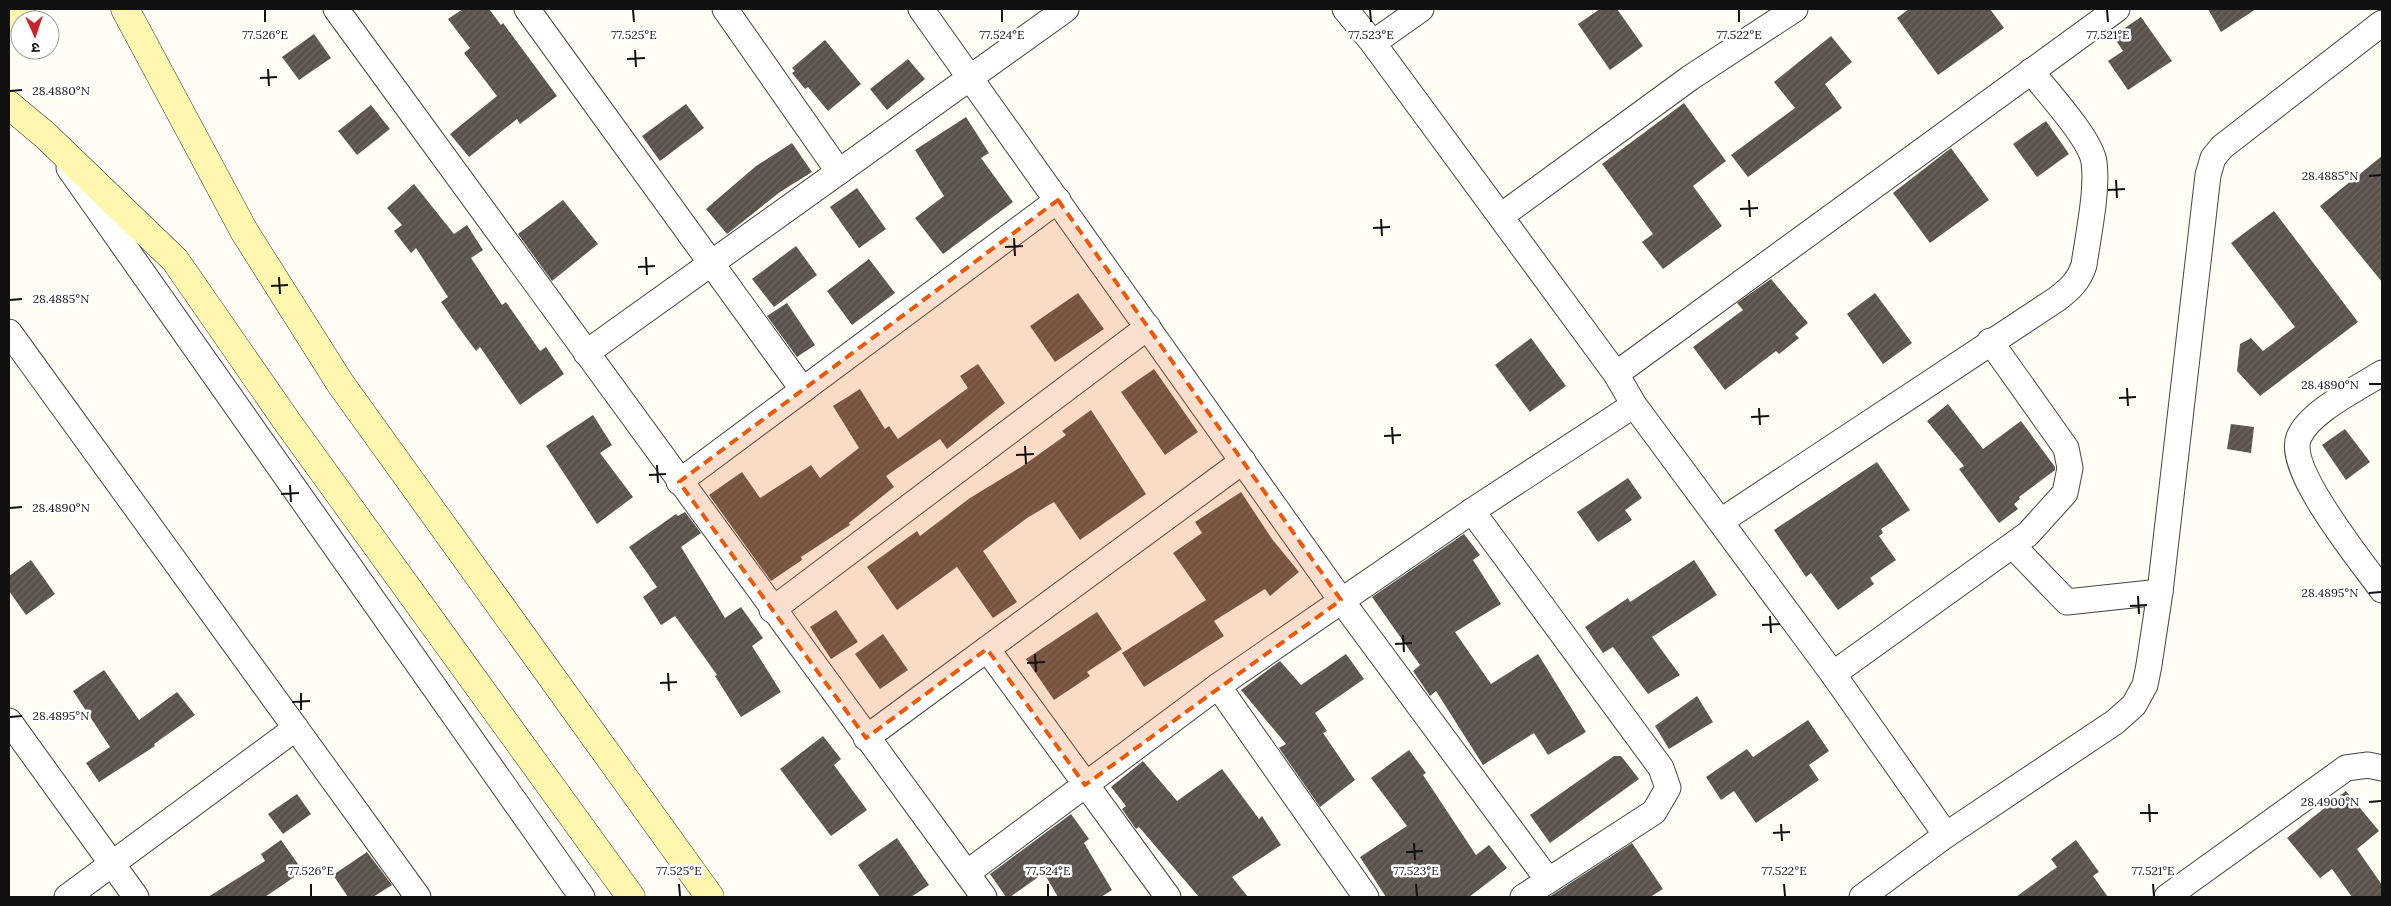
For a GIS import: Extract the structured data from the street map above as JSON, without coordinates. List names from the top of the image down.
{
  "north": "bottom",
  "coordinates": [
    "77.526°E",
    "77.525°E",
    "77.524°E",
    "77.523°E",
    "77.522°E",
    "77.521°E",
    "28.4880°N",
    "28.4885°N",
    "28.4890°N",
    "28.4895°N",
    "28.4900°N"
  ]
}
